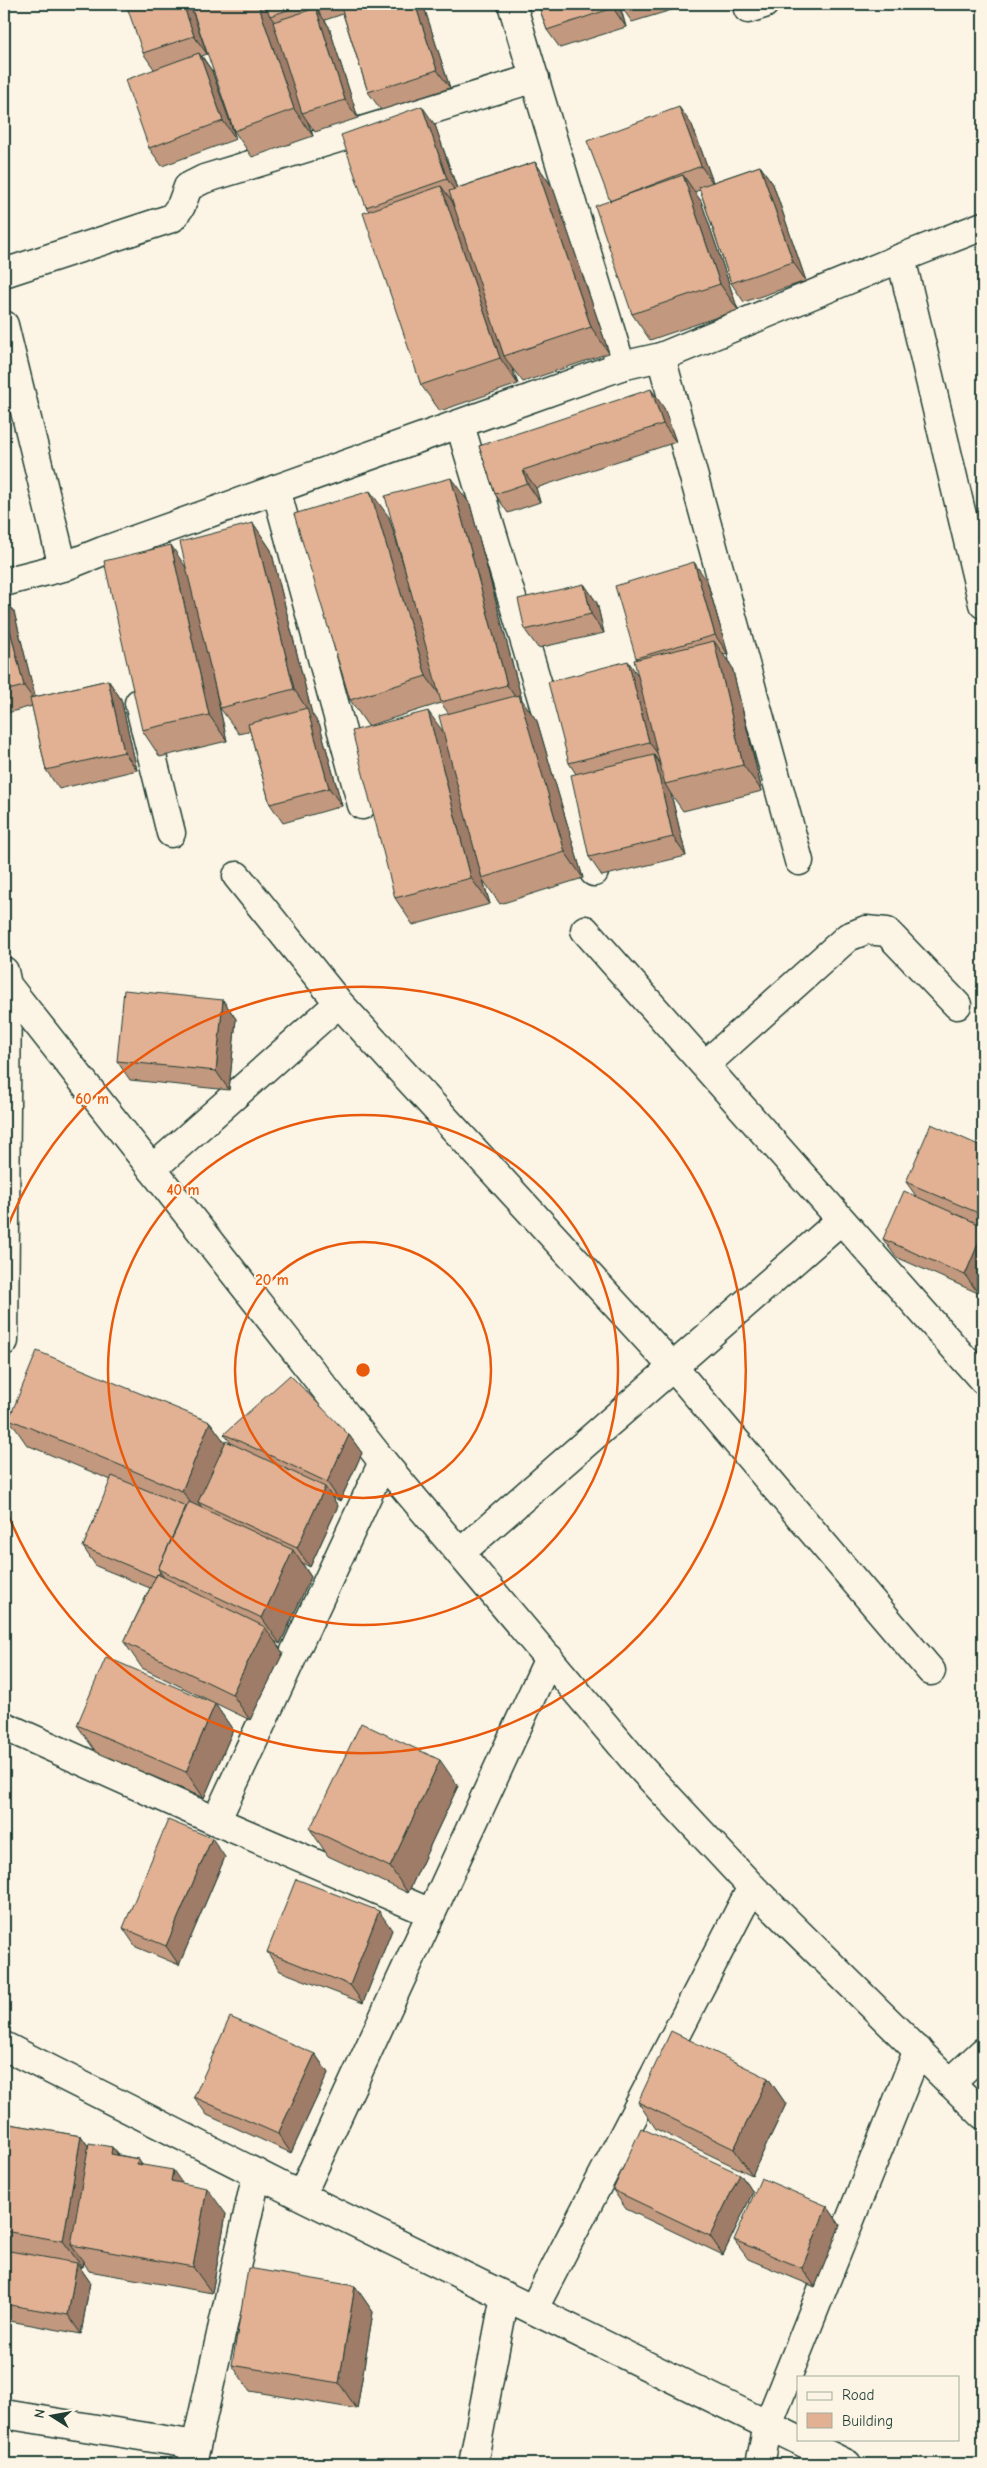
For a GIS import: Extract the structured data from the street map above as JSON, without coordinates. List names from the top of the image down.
{
  "legend": ["Road", "Building"],
  "north": "left",
  "rings": ["60 m", "40 m", "20 m"]
}
